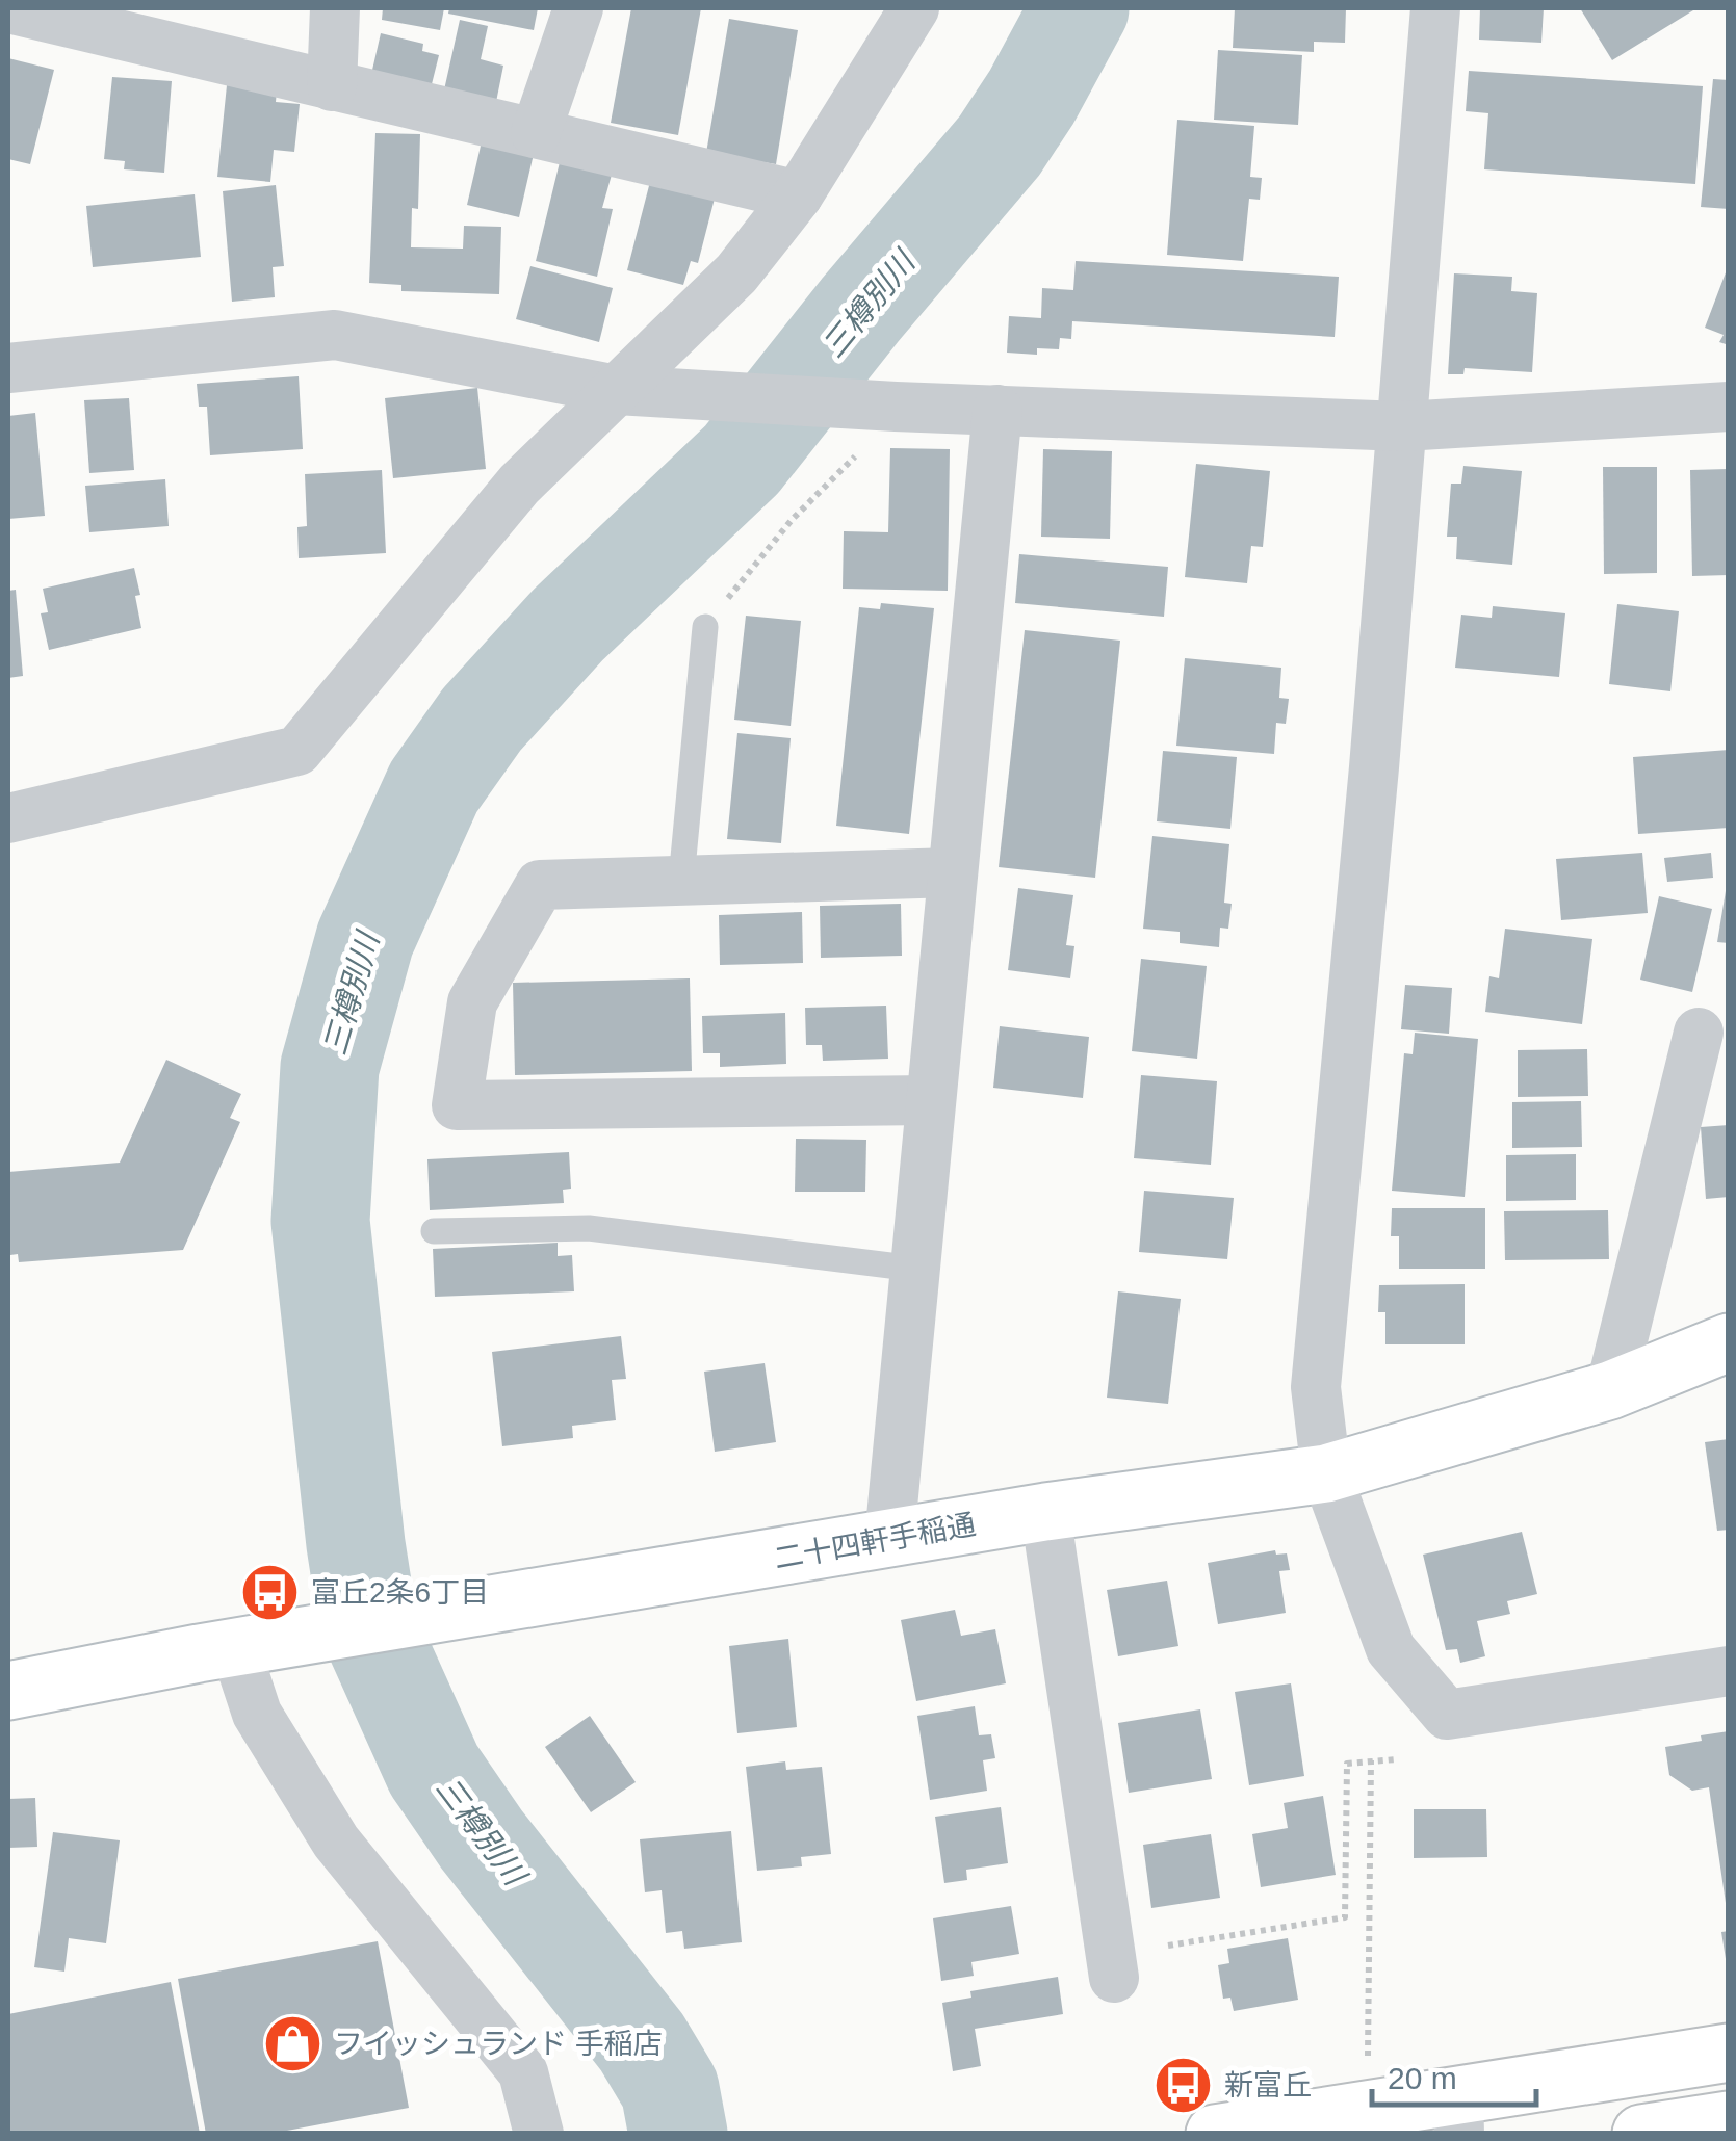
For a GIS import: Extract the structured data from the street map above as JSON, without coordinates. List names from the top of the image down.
{
  "streets": {
    "main road": ["二十四軒手稲通"]
  },
  "water": ["三樽別川"],
  "places": {
    "bus stop": ["富丘2条6丁目", "新富丘"],
    "shop": ["フイッシュランド 手稲店"]
  },
  "scale_bar": "20 m"
}
